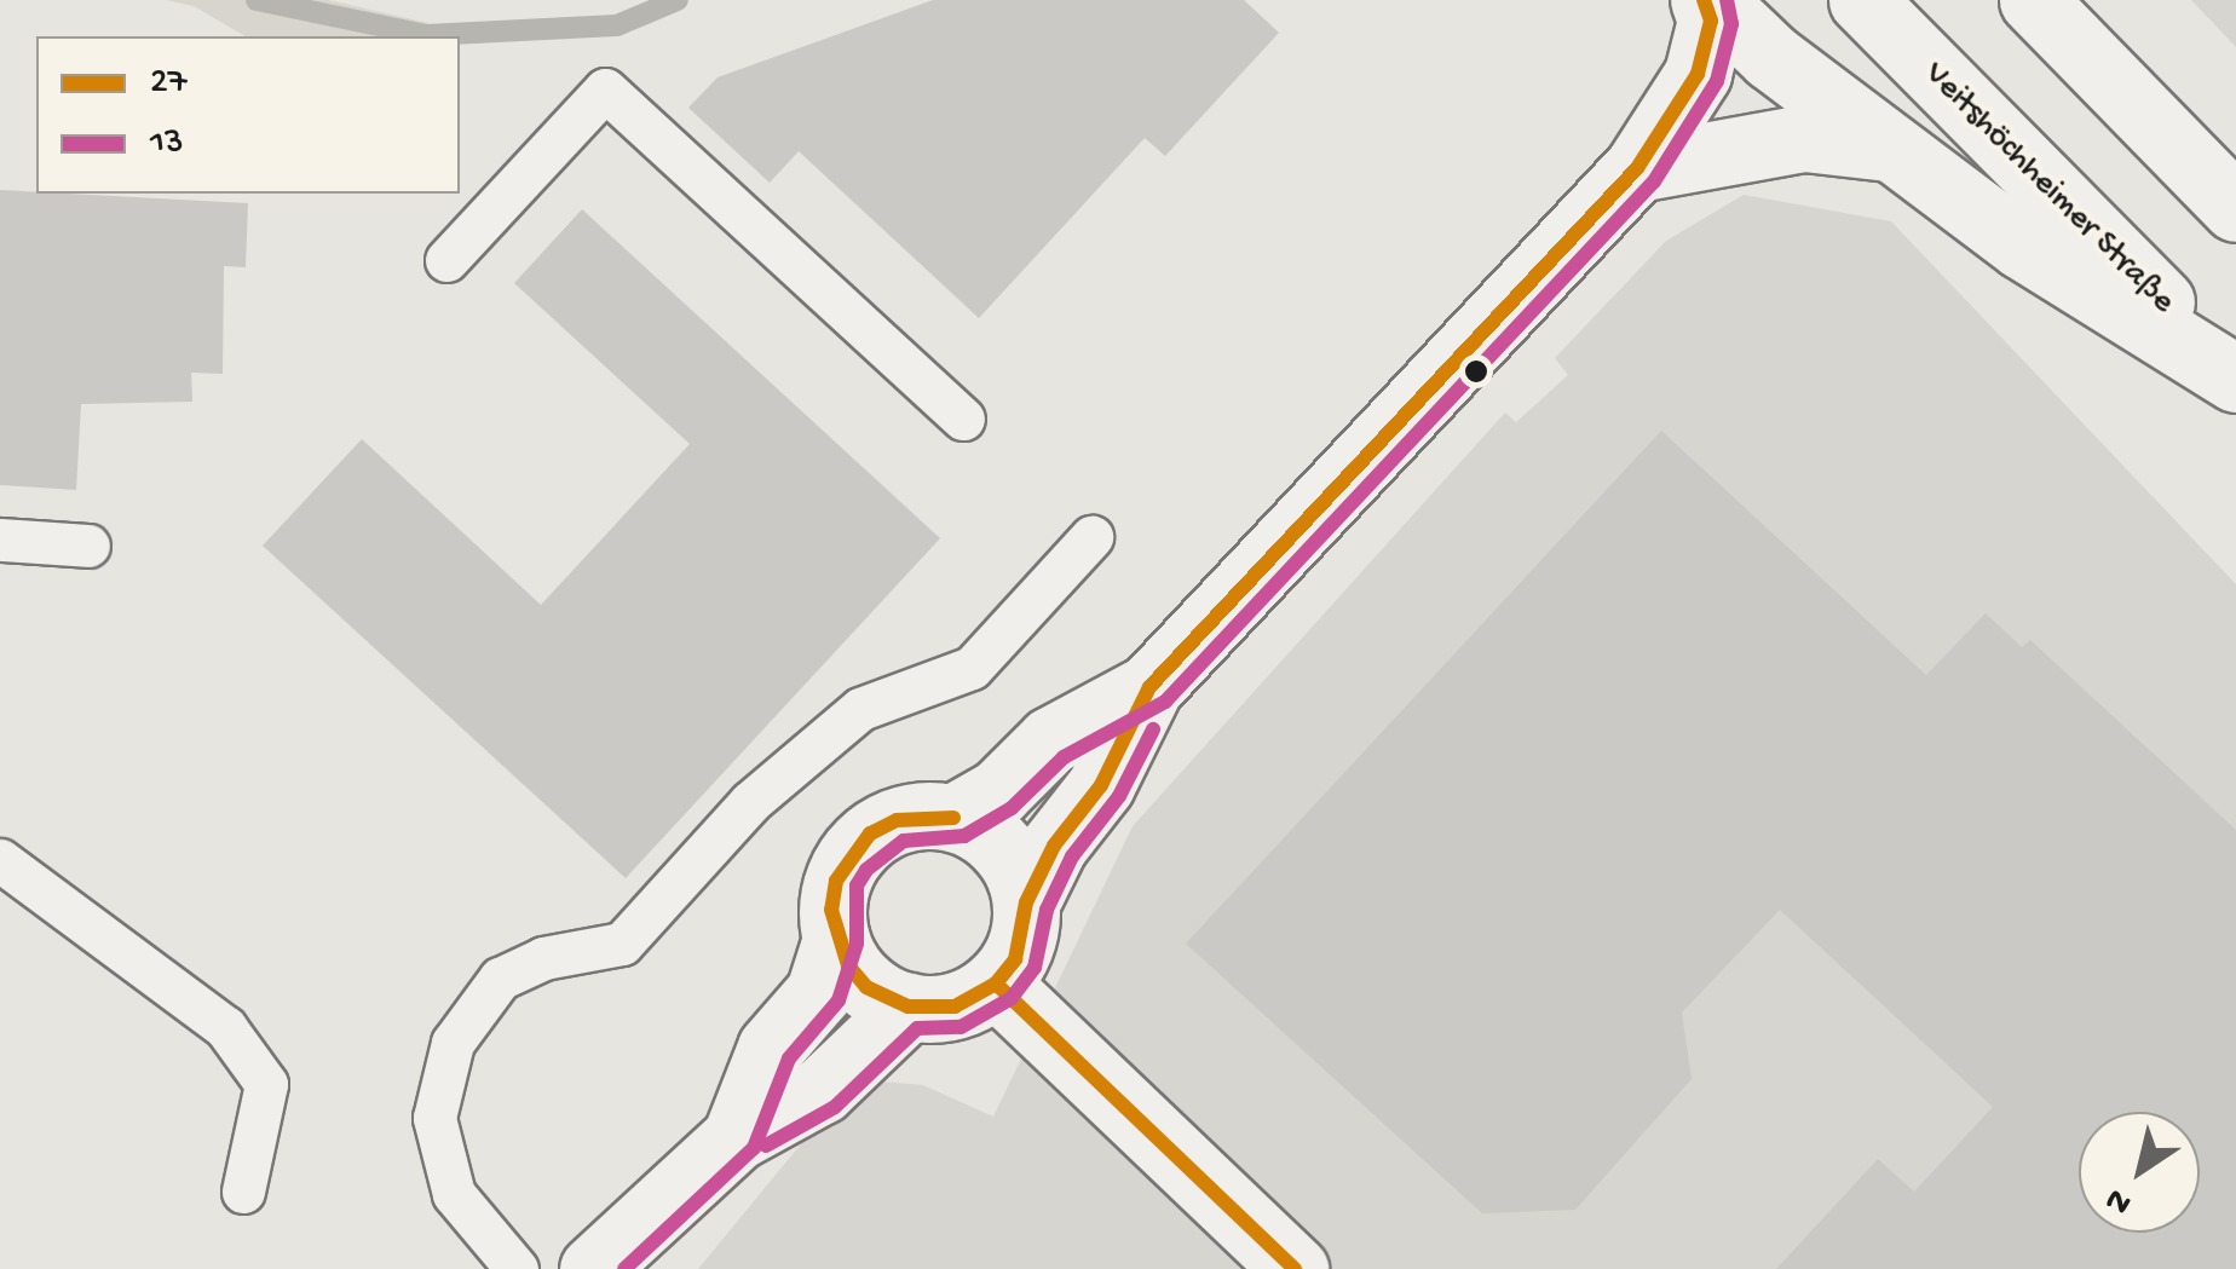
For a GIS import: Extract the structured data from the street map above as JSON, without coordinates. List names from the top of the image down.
{
  "streets": {
    "main road": ["Veitshöchheimer Straße"]
  },
  "lines": ["transit line 27", "transit line 13"],
  "legend": ["27", "13"],
  "north": "bottom left"
}
